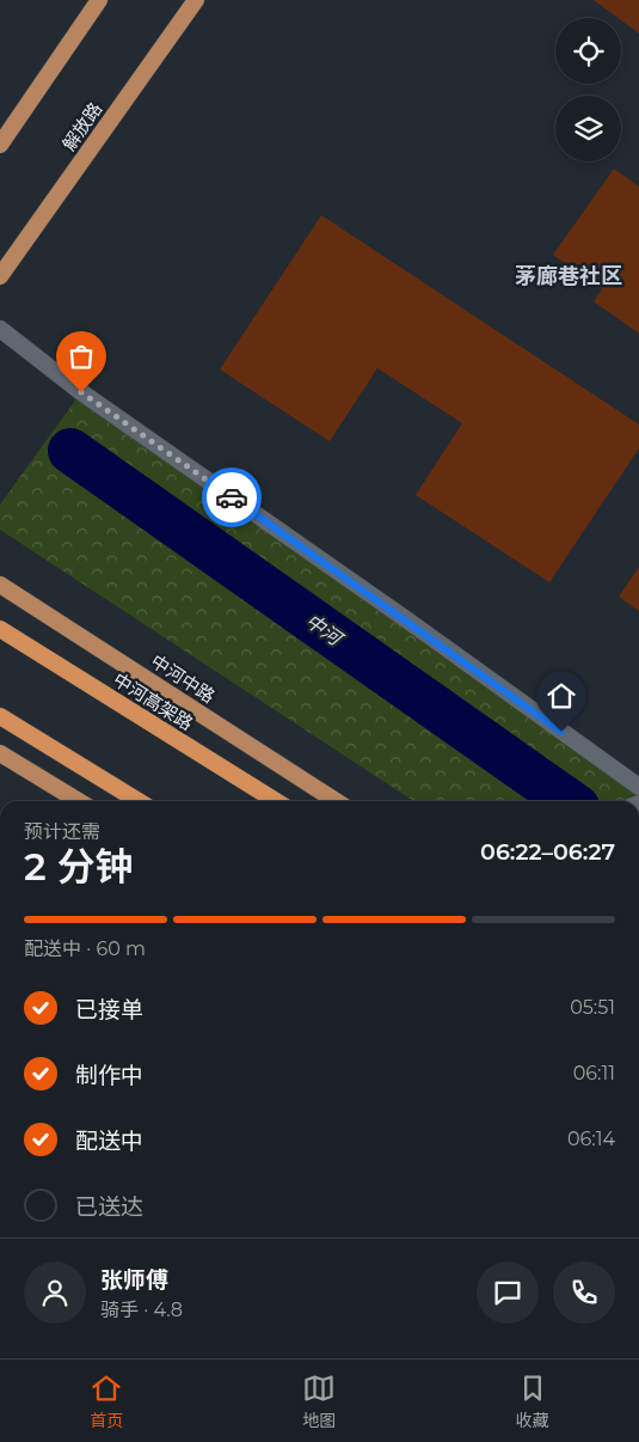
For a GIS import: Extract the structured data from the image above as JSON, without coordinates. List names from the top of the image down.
{
  "streets": {
    "highway": ["中河高架路"],
    "main road": ["解放路", "中河中路"]
  },
  "districts": ["茅廊巷社区"],
  "water": ["中河"],
  "page": {
    "heading": ["2 分钟", "预计还需", "06:22–06:27"],
    "panel": ["张师傅", "骑手 · 4.8"],
    "bar": "配送中 · 60 m",
    "list": [
      ["已接单", "05:51"],
      ["制作中", "06:11"],
      ["配送中", "06:14"],
      "已送达"
    ],
    "tabs": ["首页", "地图", "收藏"]
  }
}
